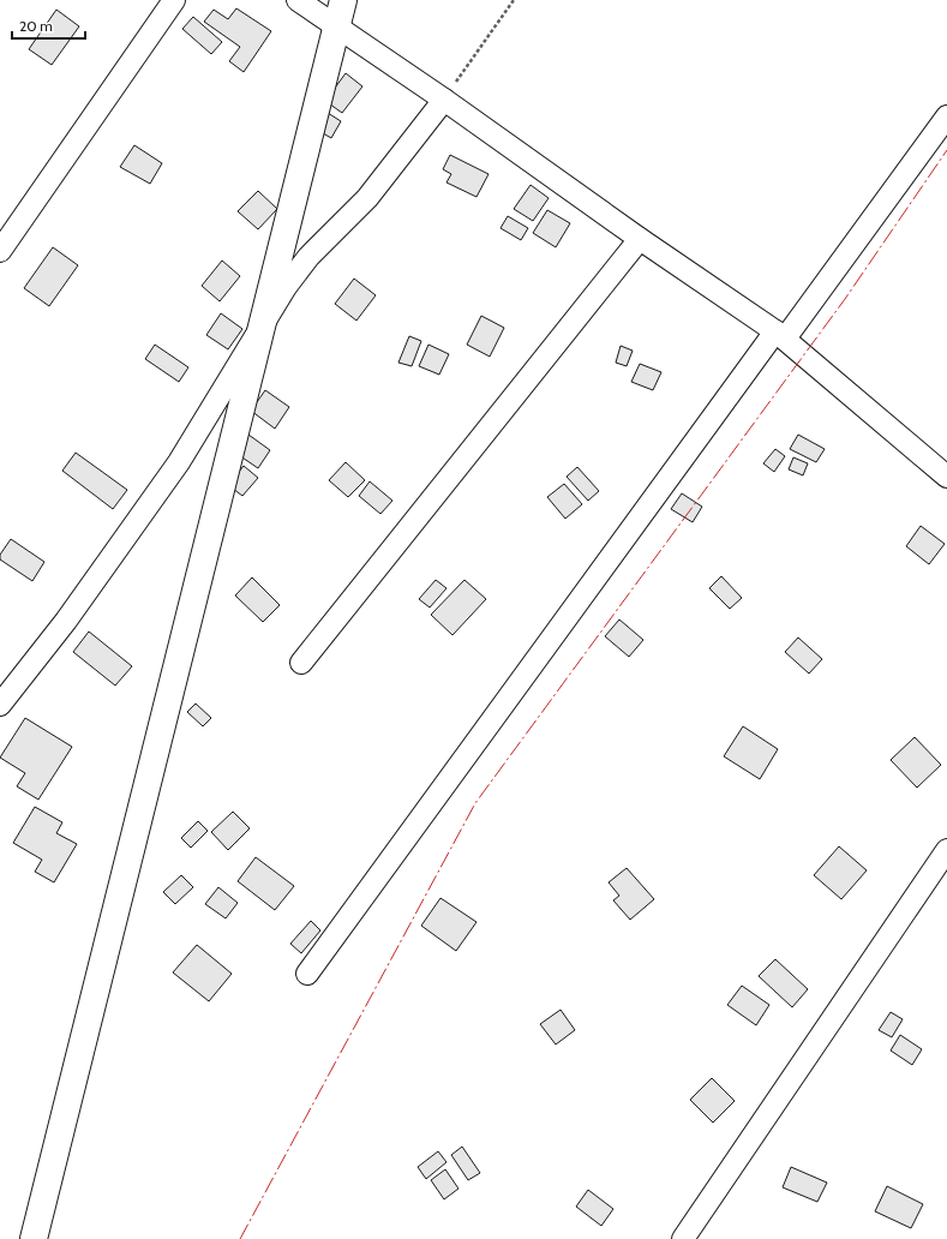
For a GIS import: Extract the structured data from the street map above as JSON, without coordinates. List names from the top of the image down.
{
  "scale_bar": "20 m"
}
